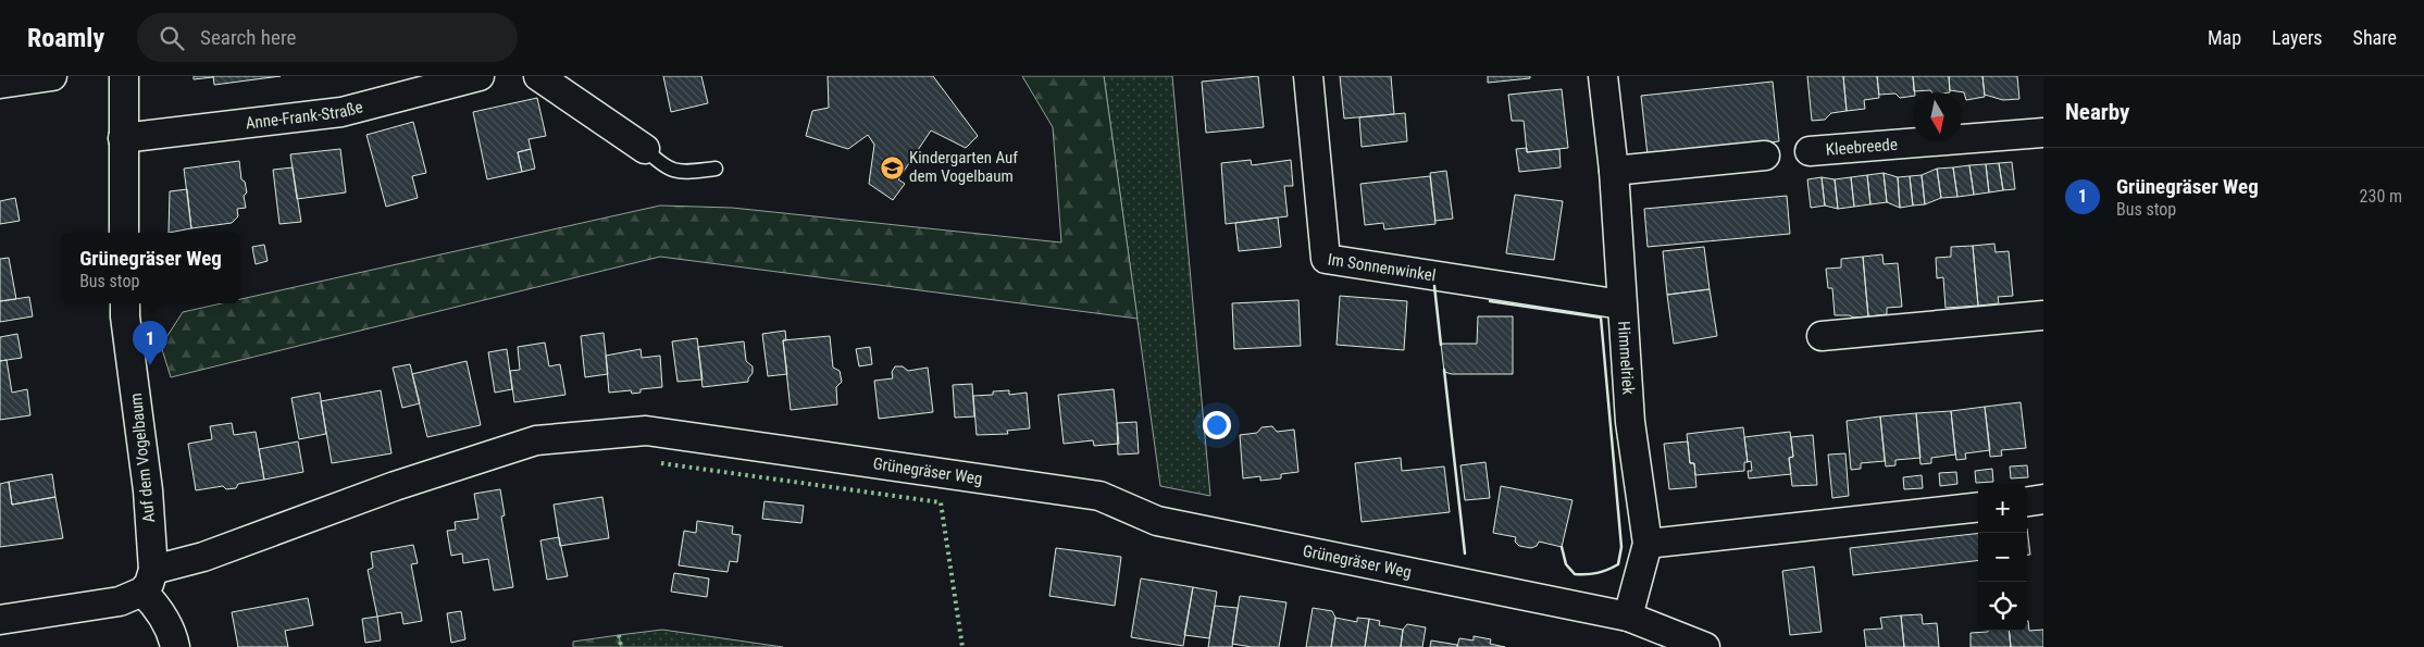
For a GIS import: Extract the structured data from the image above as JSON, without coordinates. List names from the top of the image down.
{
  "streets": {
    "street": [
      "Anne-Frank-Straße",
      "Kleebreede",
      "Im Sonnenwinkel",
      "Himmelriek",
      "Auf dem Vogelbaum",
      "Grünegräser Weg"
    ]
  },
  "crossings": [
    ["Im Sonnenwinkel", "Himmelriek"],
    ["Himmelriek", "Grünegräser Weg"],
    ["Auf dem Vogelbaum", "Grünegräser Weg"]
  ],
  "places": {
    "school or university": ["Kindergarten Auf dem Vogelbaum"]
  },
  "north": "bottom",
  "page": {
    "header": "Roamly",
    "search": "Search here",
    "nav": ["Map", "Layers", "Share"],
    "heading": "Nearby",
    "list": [
      {
        "mark": "1",
        "name": "Grünegräser Weg",
        "note": "Bus stop",
        "value": "230 m"
      }
    ],
    "popup": ["Grünegräser Weg", "Bus stop"],
    "pins": "1",
    "map_buttons": ["+", "−"]
  }
}
